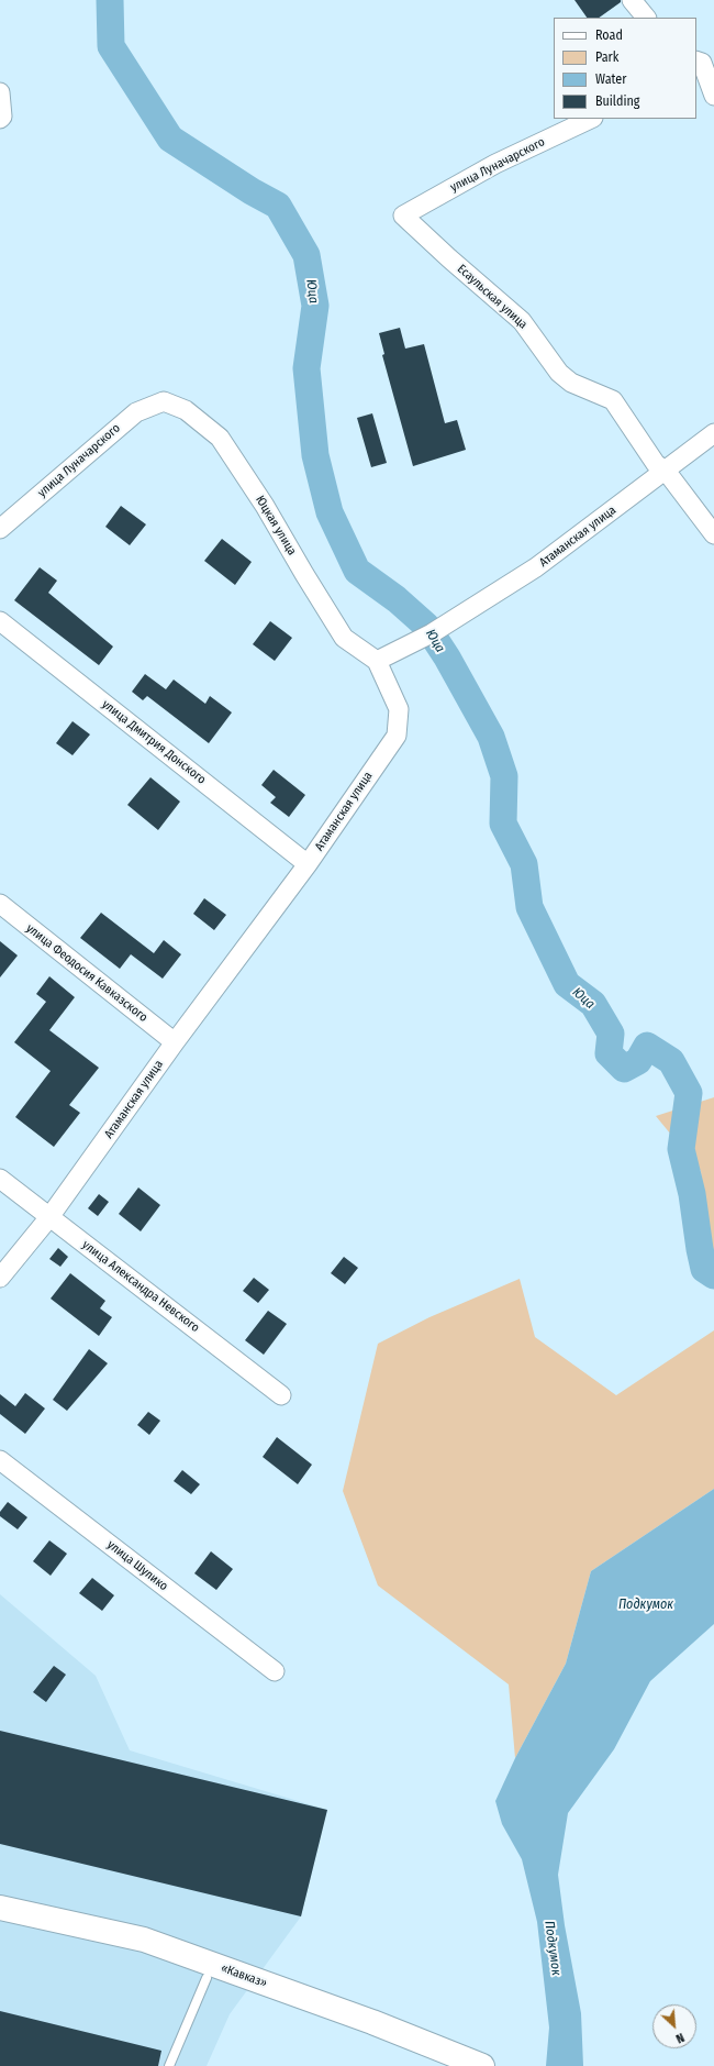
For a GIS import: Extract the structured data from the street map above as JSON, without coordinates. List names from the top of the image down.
{
  "streets": {
    "main road": ["«Кавказ»"],
    "street": [
      "улица Луначарского",
      "Есаульская улица",
      "Юцкая улица",
      "Атаманская улица",
      "улица Дмитрия Донского",
      "улица Феодосия Кавказского",
      "улица Александра Невского",
      "улица Шулико"
    ]
  },
  "crossings": [
    ["улица Луначарского", "Есаульская улица"],
    ["улица Луначарского", "Юцкая улица"],
    ["Есаульская улица", "Атаманская улица"],
    ["Юцкая улица", "Атаманская улица"],
    ["Атаманская улица", "улица Дмитрия Донского"],
    ["Атаманская улица", "улица Феодосия Кавказского"],
    ["Атаманская улица", "улица Александра Невского"]
  ],
  "water": ["Юца", "Подкумок"],
  "legend": [
    "Road",
    "Park",
    "Water",
    "Building"
  ],
  "north": "bottom right"
}
